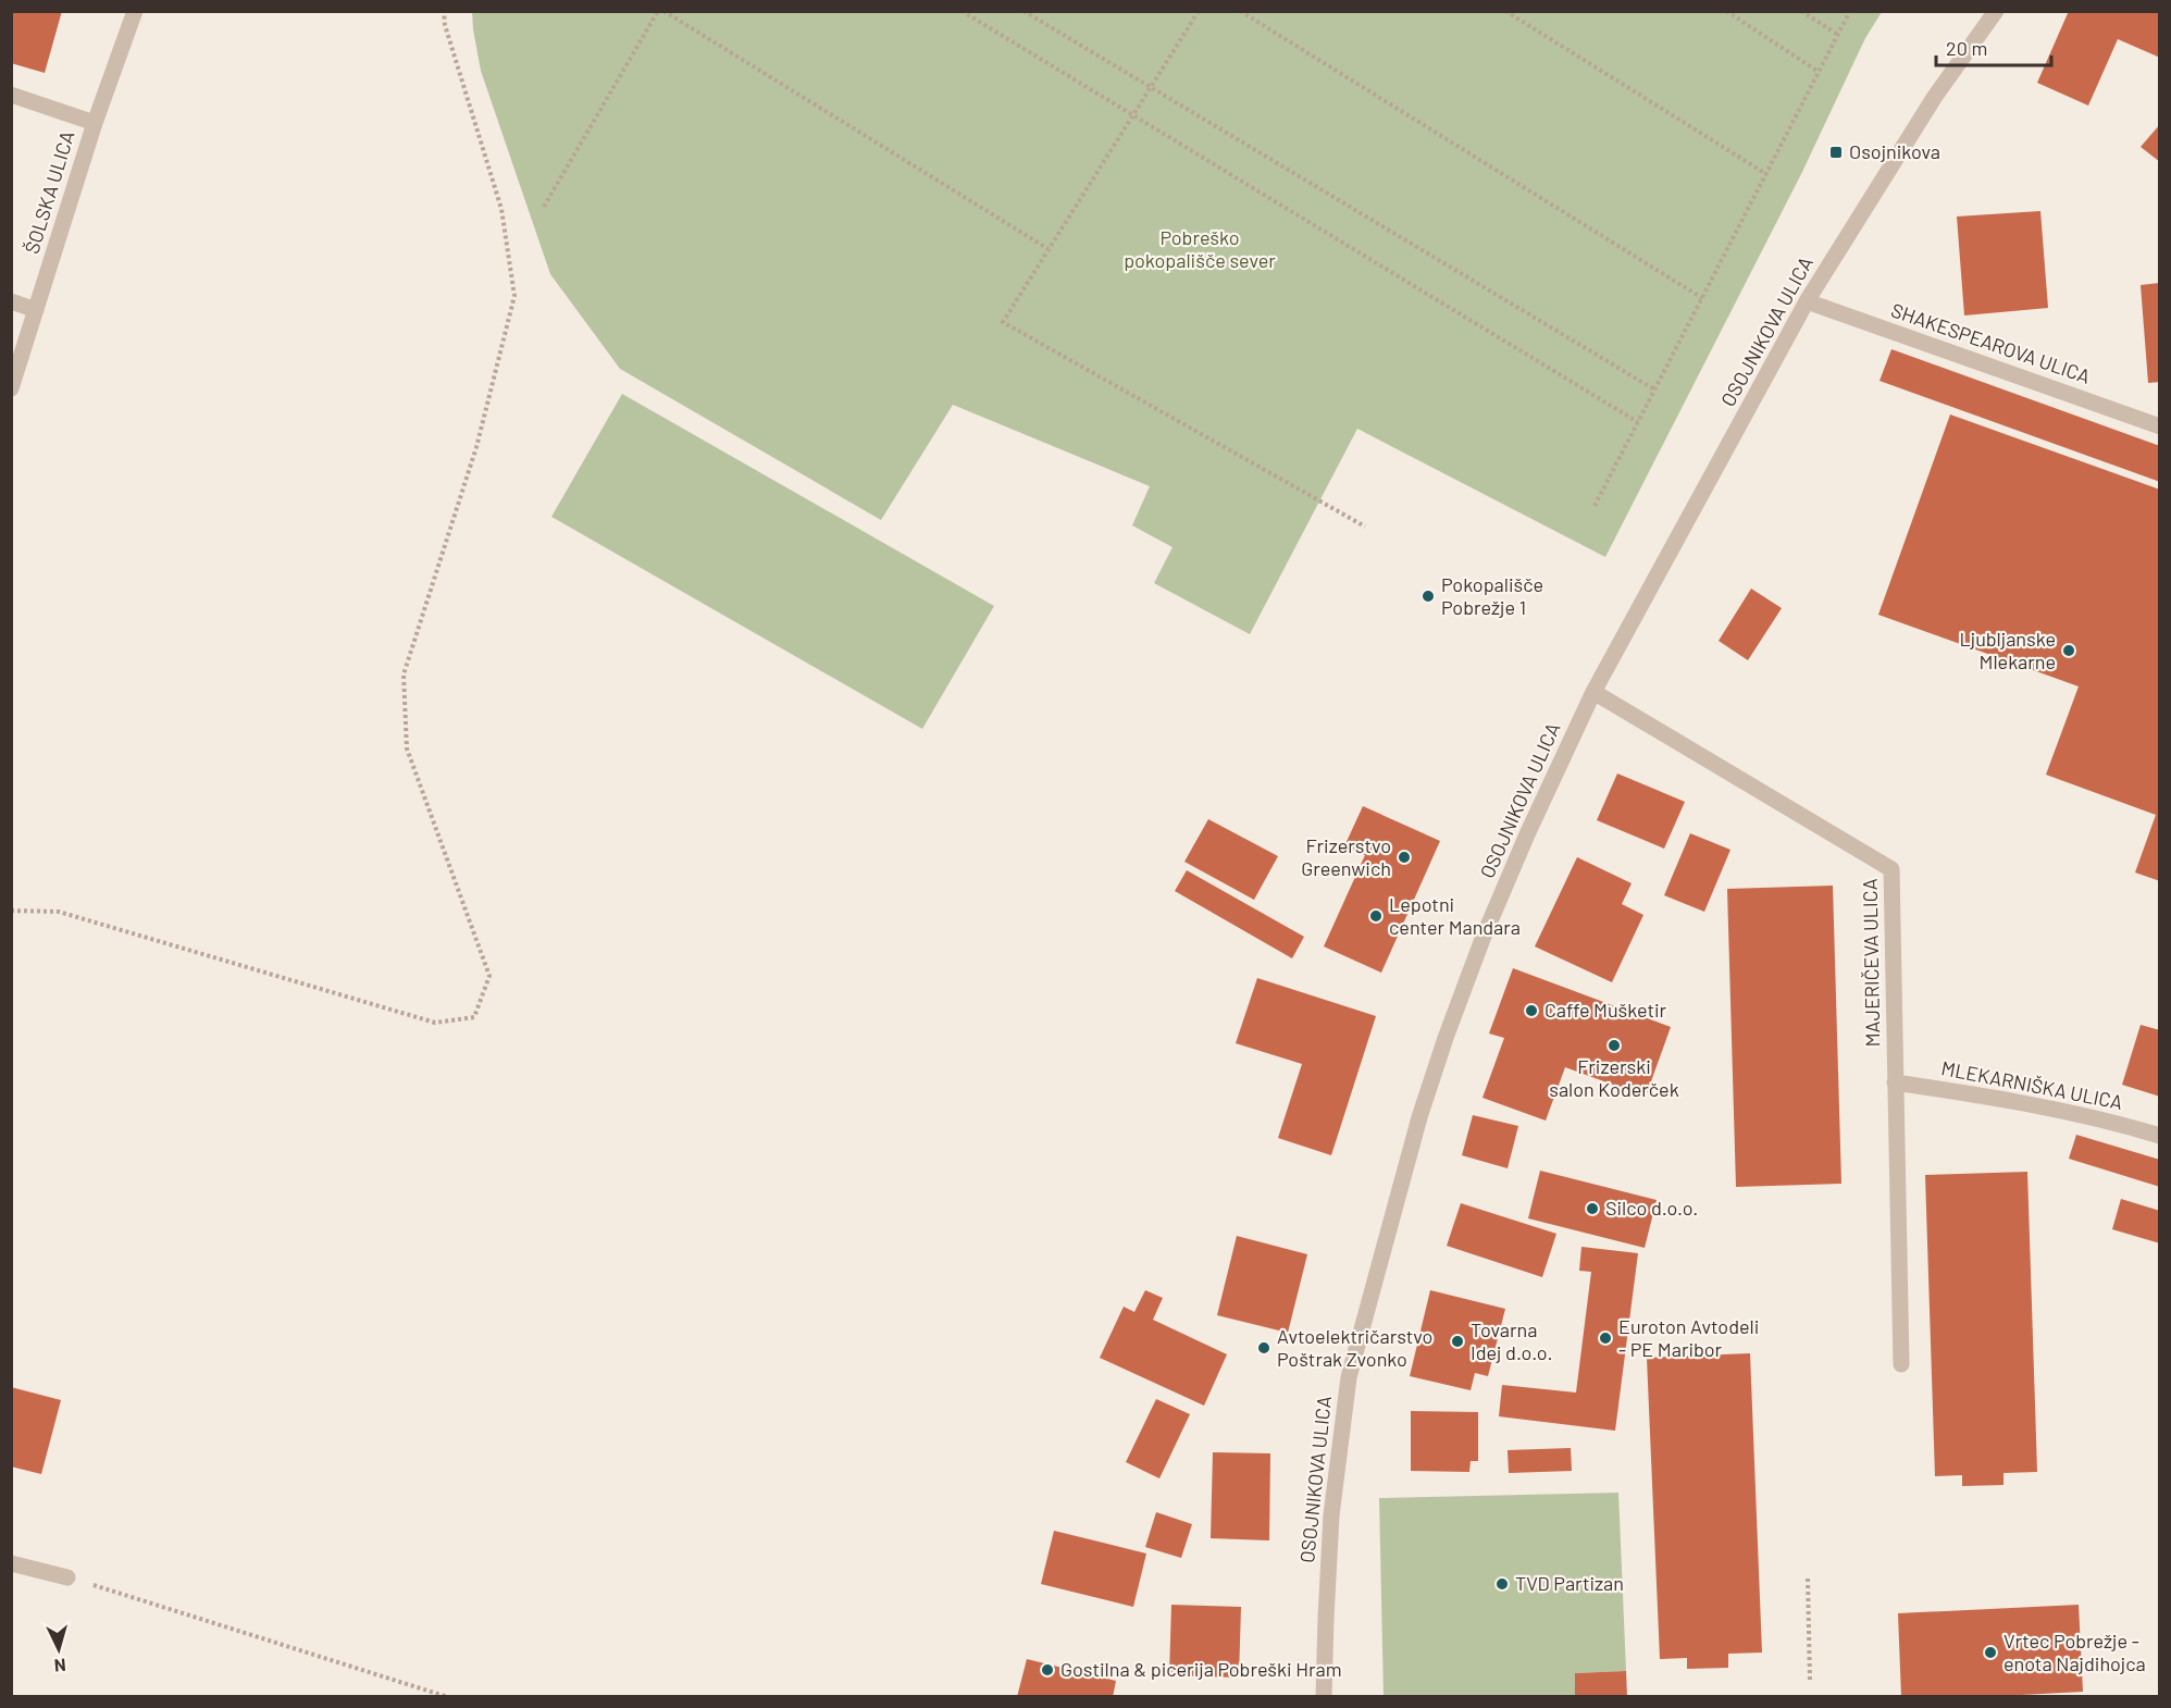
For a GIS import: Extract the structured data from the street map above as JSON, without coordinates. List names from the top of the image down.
{
  "streets": {
    "street": [
      "ŠOLSKA ULICA",
      "OSOJNIKOVA ULICA",
      "SHAKESPEAROVA ULICA",
      "MAJERIČEVA ULICA",
      "MLEKARNIŠKA ULICA"
    ]
  },
  "crossings": [
    ["OSOJNIKOVA ULICA", "SHAKESPEAROVA ULICA"],
    ["OSOJNIKOVA ULICA", "MAJERIČEVA ULICA"],
    ["MAJERIČEVA ULICA", "MLEKARNIŠKA ULICA"]
  ],
  "parks": ["Pobreško pokopališče sever"],
  "places": {
    "transit": ["Osojnikova"],
    "other": [
      "Pokopališče Pobrežje 1",
      "Ljubljanske Mlekarne",
      "Frizerstvo Greenwich",
      "Lepotni center Mandara",
      "Caffe Mušketir",
      "Frizerski salon Koderček",
      "Silco d.o.o.",
      "Euroton Avtodeli - PE Maribor",
      "Tovarna Idej d.o.o.",
      "Avtoelektričarstvo Poštrak Zvonko",
      "TVD Partizan",
      "Vrtec Pobrežje - enota Najdihojca",
      "Gostilna & picerija Pobreški Hram"
    ]
  },
  "scale_bar": "20 m",
  "north": "bottom"
}
